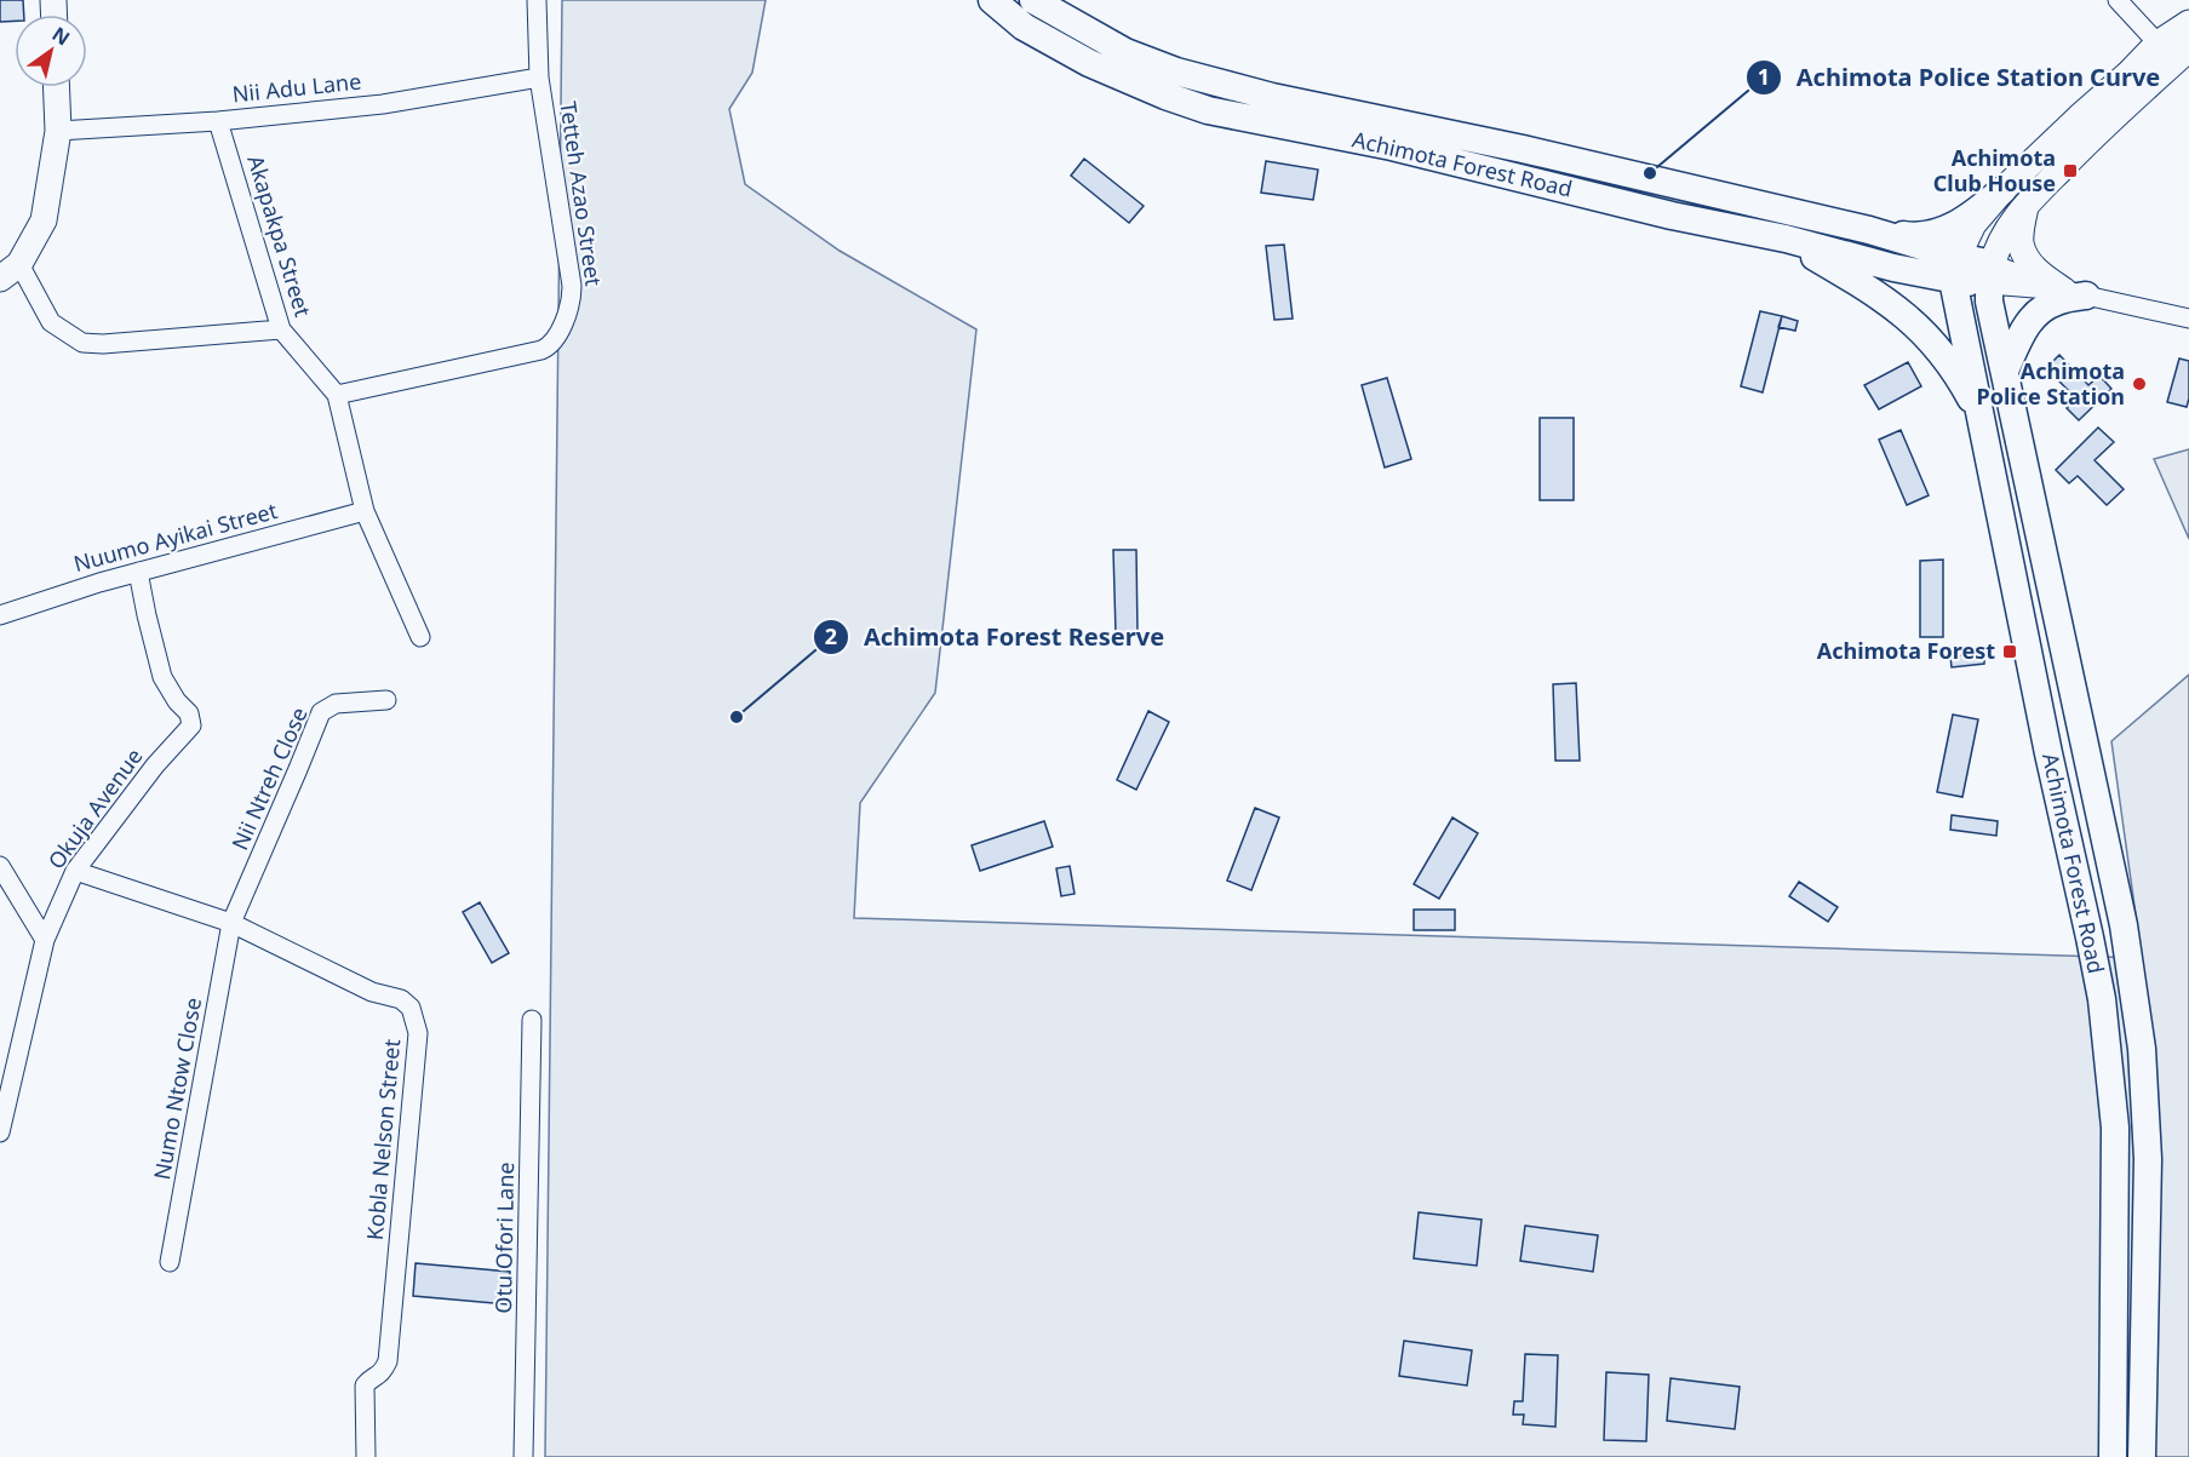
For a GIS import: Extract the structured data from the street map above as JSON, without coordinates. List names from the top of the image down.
{
  "streets": {
    "main road": ["Achimota Forest Road"],
    "street": [
      "Nii Adu Lane",
      "Tetteh Azao Street",
      "Akapakpa Street",
      "Nuumo Ayikai Street",
      "Nii Ntreh Close",
      "Okuja Avenue",
      "Numo Ntow Close",
      "Kobla Nelson Street",
      "Otu Ofori Lane"
    ]
  },
  "crossings": [
    ["Nii Adu Lane", "Tetteh Azao Street"],
    ["Nii Adu Lane", "Akapakpa Street"],
    ["Tetteh Azao Street", "Akapakpa Street"],
    ["Akapakpa Street", "Nuumo Ayikai Street"],
    ["Nuumo Ayikai Street", "Okuja Avenue"],
    ["Nii Ntreh Close", "Numo Ntow Close"],
    ["Nii Ntreh Close", "Kobla Nelson Street"],
    ["Okuja Avenue", "Kobla Nelson Street"],
    ["Numo Ntow Close", "Kobla Nelson Street"]
  ],
  "places": {
    "transit": ["Achimota Club House", "Achimota Forest"],
    "other": ["Achimota Police Station Curve", "Achimota Police Station", "Achimota Forest Reserve"]
  },
  "north": "top right"
}
